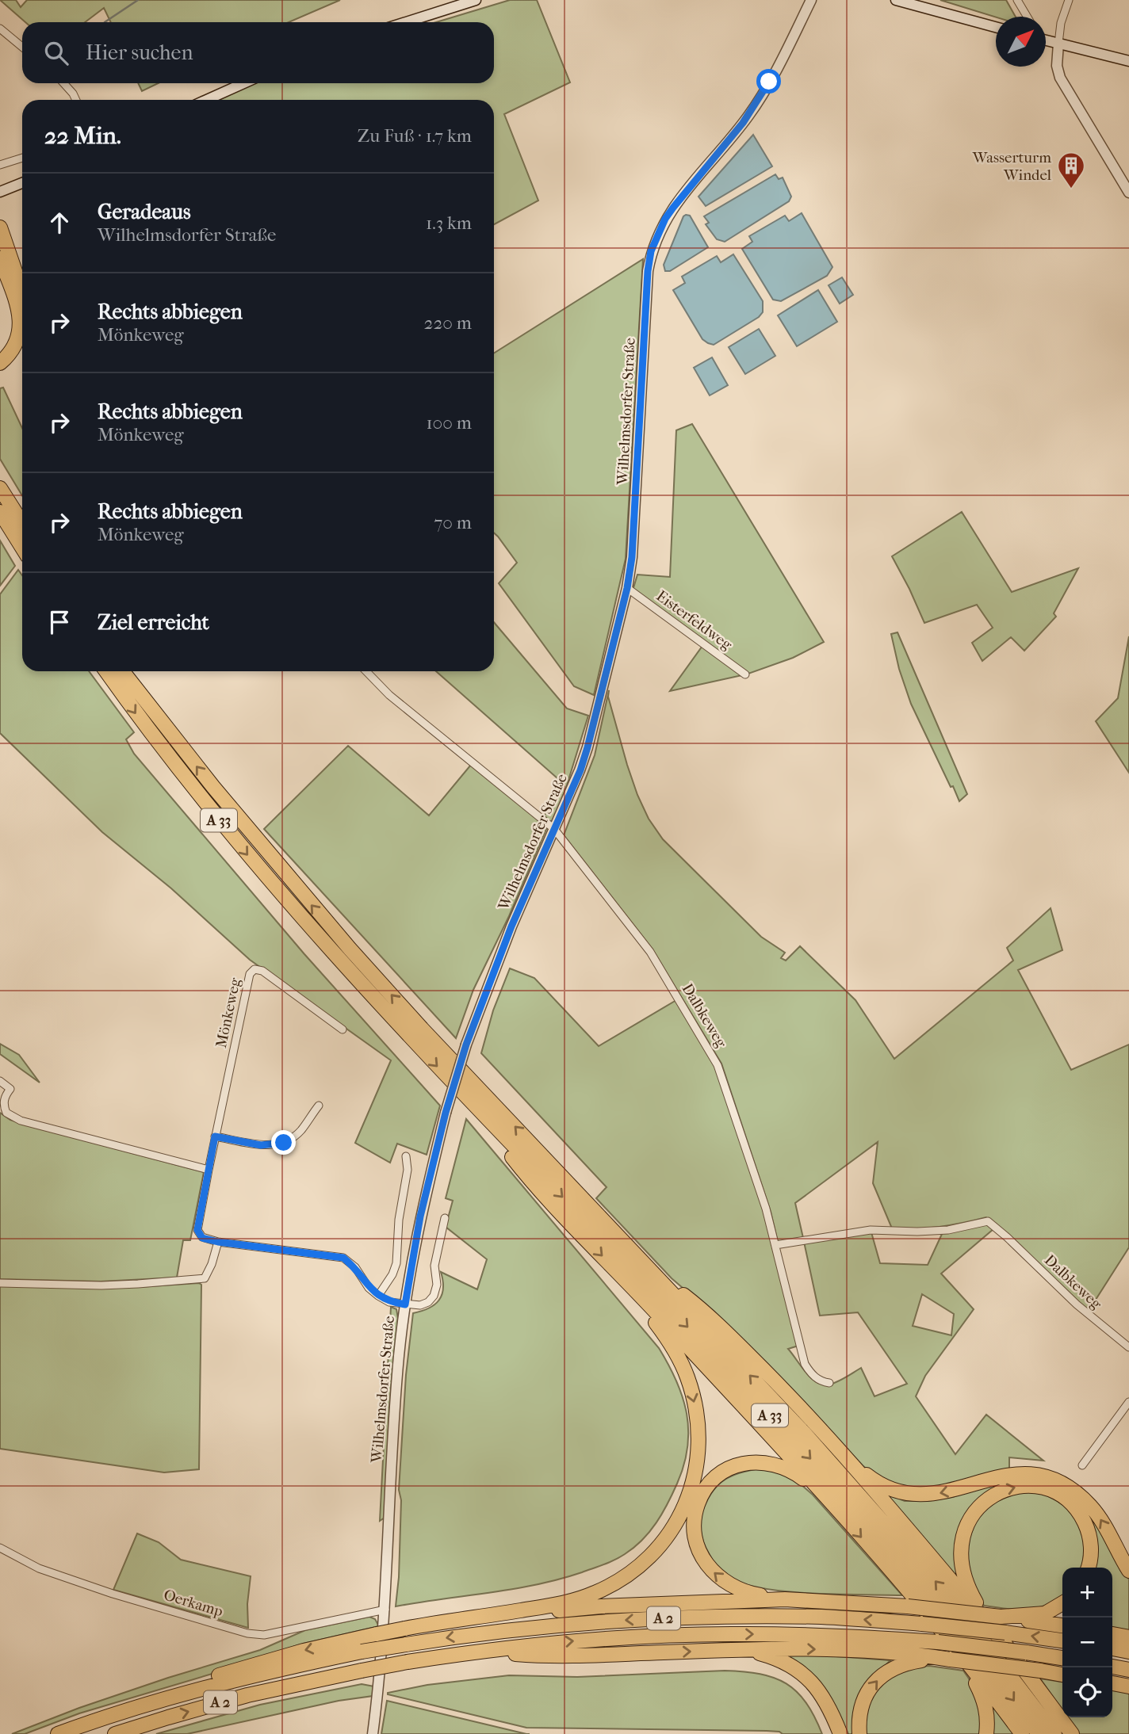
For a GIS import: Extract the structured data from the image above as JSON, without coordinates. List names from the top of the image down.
{
  "streets": {
    "highway": ["A 33", "A 2"],
    "street": [
      "Wilhelmsdorfer Straße",
      "Eisterfeldweg",
      "Mönkeweg",
      "Dalbkeweg",
      "Oerkamp"
    ]
  },
  "crossings": [
    ["Wilhelmsdorfer Straße", "Eisterfeldweg"],
    ["Wilhelmsdorfer Straße", "Dalbkeweg"],
    ["Wilhelmsdorfer Straße", "Oerkamp"]
  ],
  "places": {
    "building": ["Wasserturm Windel"]
  },
  "north": "top right",
  "page": {
    "search": "Hier suchen",
    "heading": ["22 Min.", "Zu Fuß · 1.7 km"],
    "list": [
      ["Geradeaus", "Wilhelmsdorfer Straße", "1.3 km"],
      ["Rechts abbiegen", "Mönkeweg", "220 m"],
      ["Rechts abbiegen", "Mönkeweg", "100 m"],
      ["Rechts abbiegen", "Mönkeweg", "70 m"],
      "Ziel erreicht"
    ],
    "map_buttons": ["+", "−"]
  }
}
